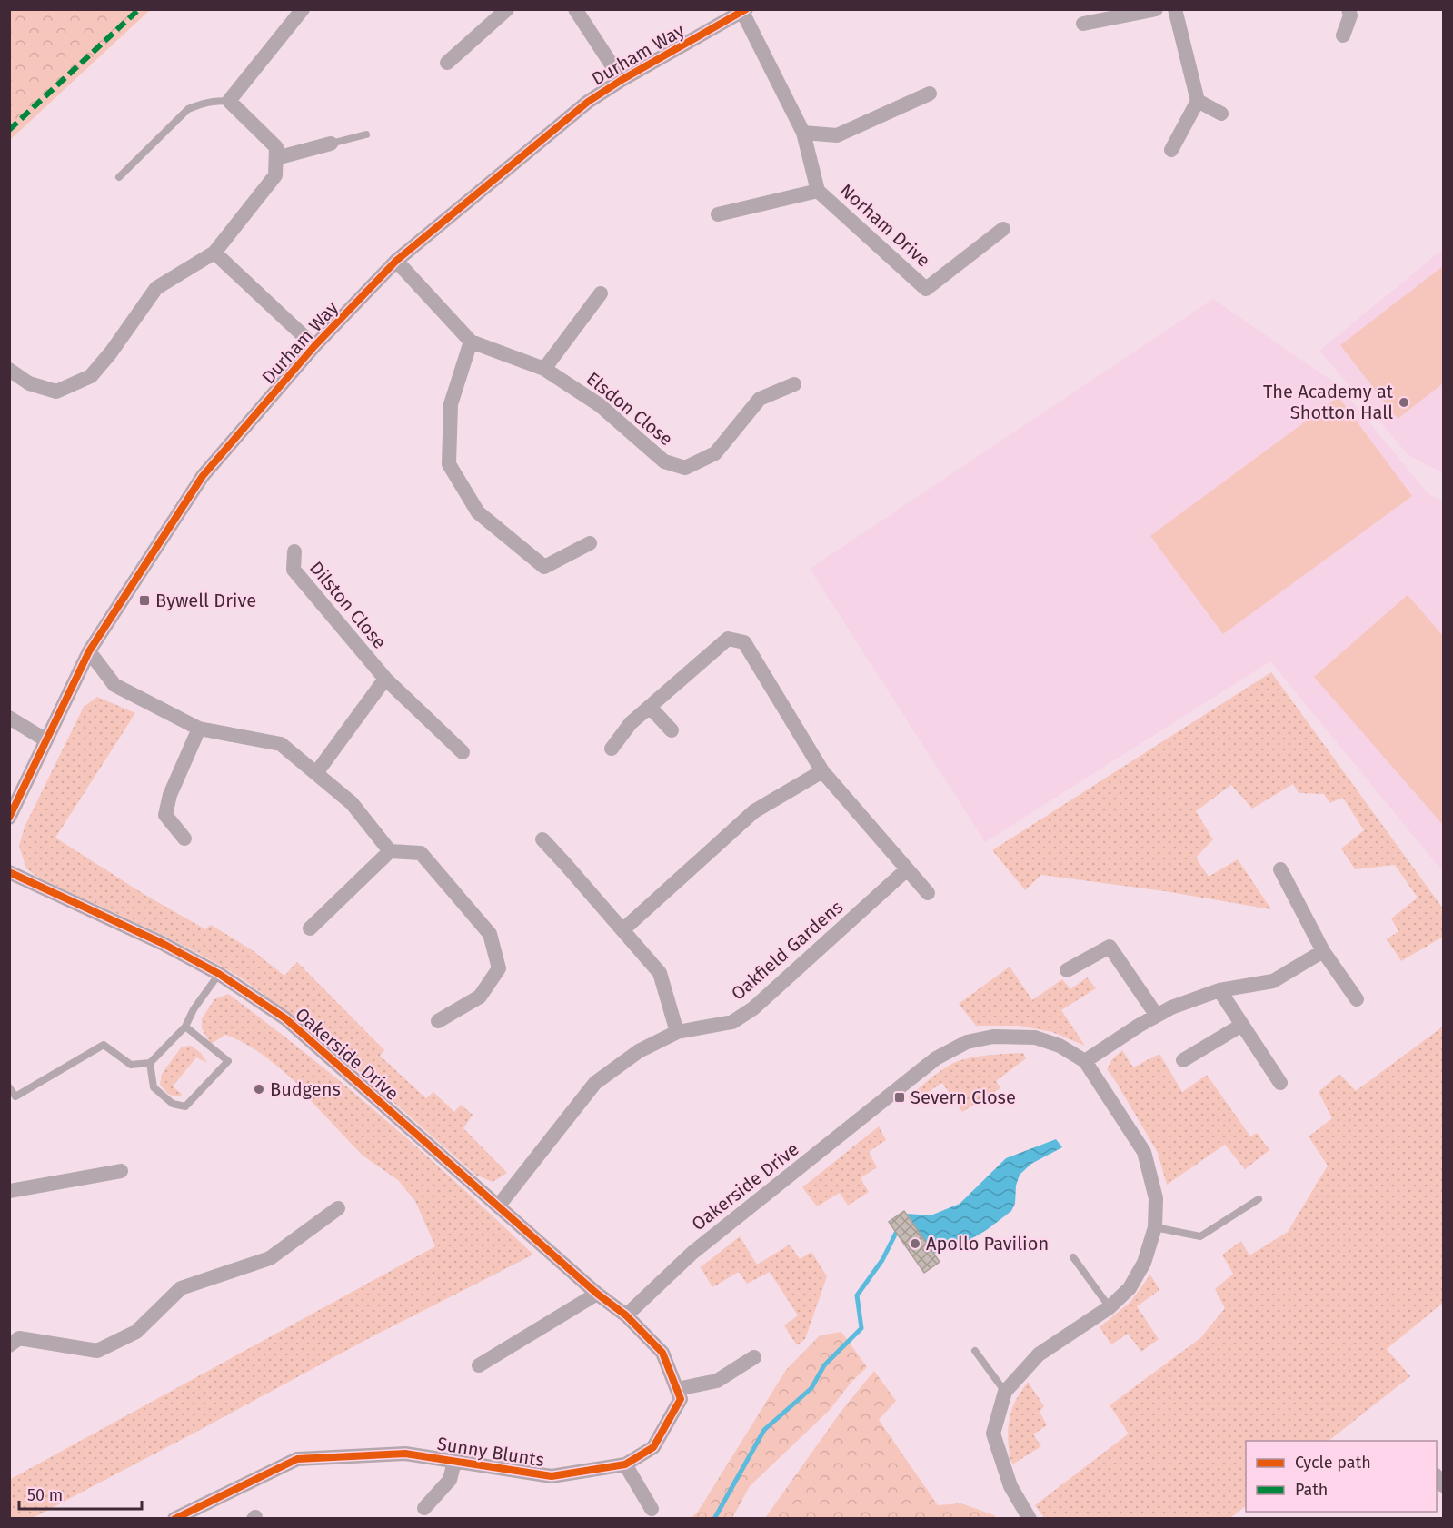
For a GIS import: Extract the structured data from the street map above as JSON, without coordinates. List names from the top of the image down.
{
  "streets": {
    "street": [
      "Durham Way",
      "Norham Drive",
      "Elsdon Close",
      "Dilston Close",
      "Oakfield Gardens",
      "Oakerside Drive",
      "Sunny Blunts"
    ]
  },
  "crossings": [
    ["Durham Way", "Norham Drive"],
    ["Durham Way", "Elsdon Close"],
    ["Oakfield Gardens", "Oakerside Drive"]
  ],
  "places": {
    "other": ["The Academy at Shotton Hall", "Budgens", "Apollo Pavilion"],
    "transit": ["Bywell Drive", "Severn Close"]
  },
  "legend": ["Cycle path", "Path"],
  "scale_bar": "50 m"
}
